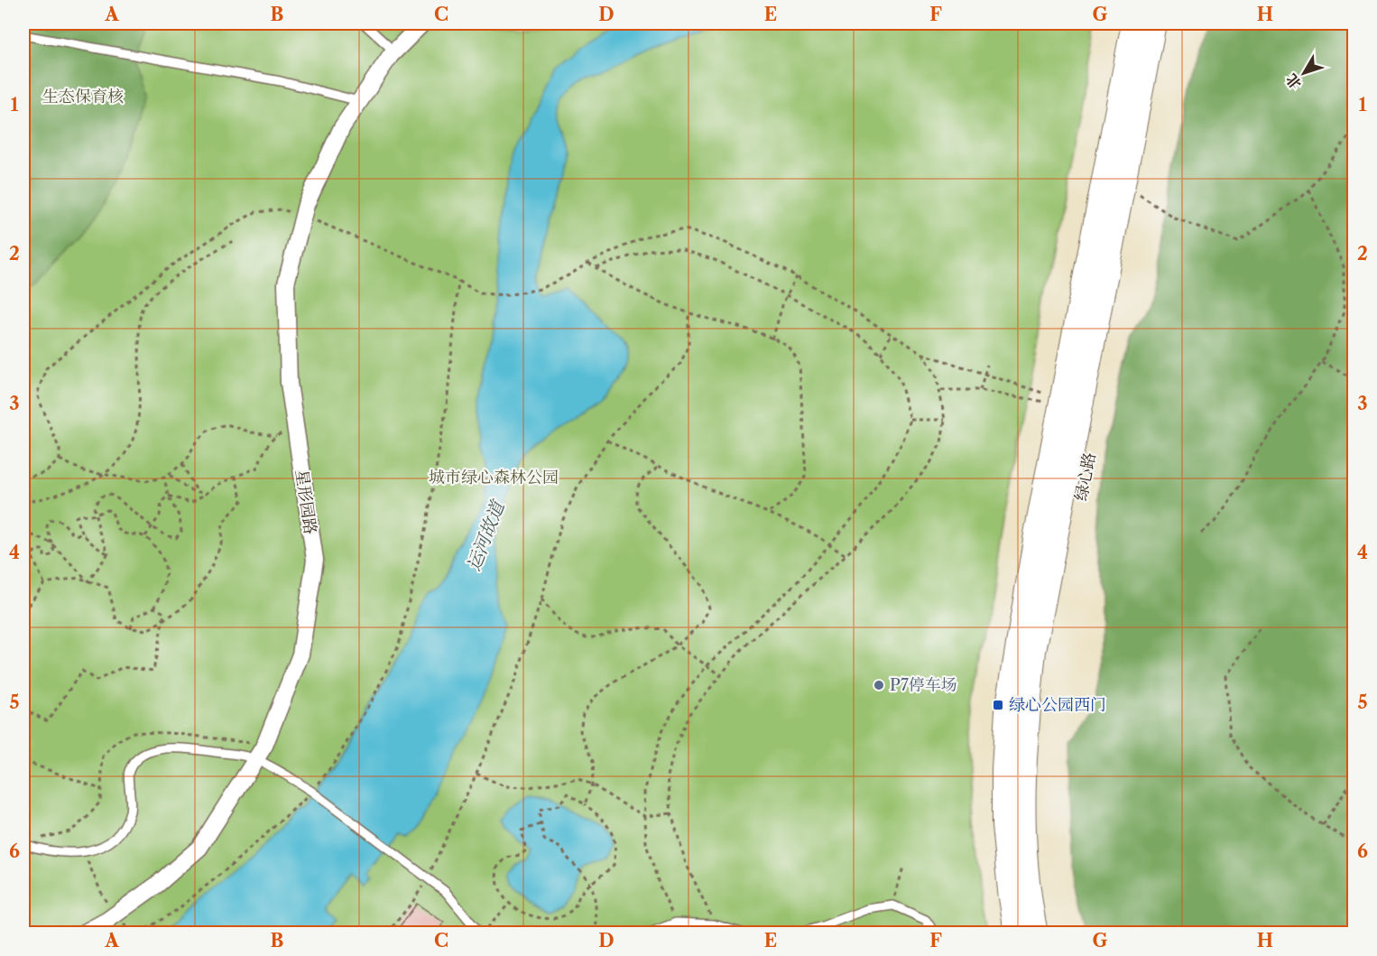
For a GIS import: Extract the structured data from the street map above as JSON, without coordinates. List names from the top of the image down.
{
  "streets": {
    "main road": ["绿心路"],
    "street": ["星形园路"]
  },
  "water": ["运河故道"],
  "parks": ["生态保育核", "城市绿心森林公园"],
  "places": {
    "other": ["P7停车场"],
    "transit": ["绿心公园西门"]
  },
  "north": "bottom left",
  "grid": {
    "columns": [
      "A",
      "B",
      "C",
      "D",
      "E",
      "F",
      "G",
      "H"
    ],
    "rows": [
      "1",
      "2",
      "3",
      "4",
      "5",
      "6"
    ]
  }
}
